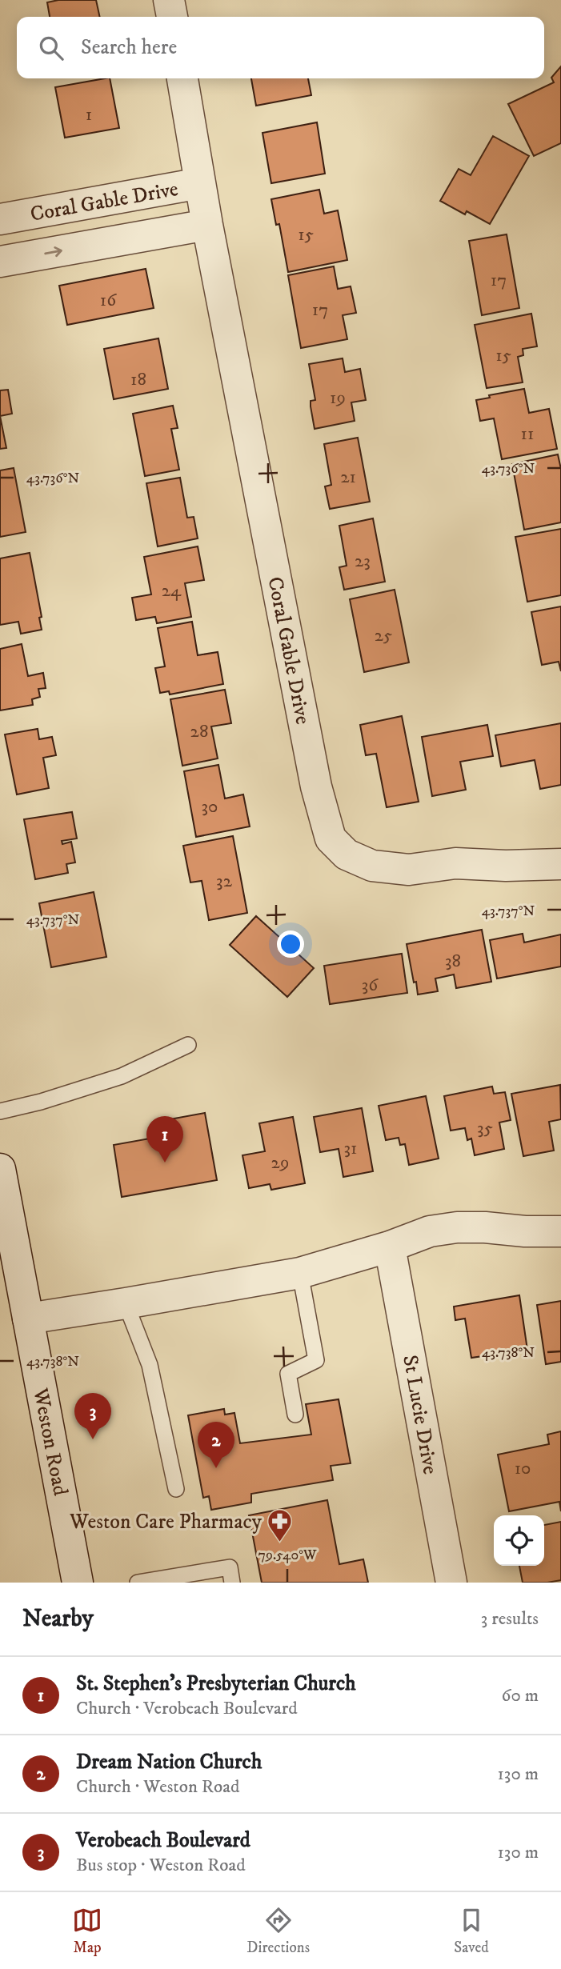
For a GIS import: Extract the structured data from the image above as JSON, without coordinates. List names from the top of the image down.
{
  "streets": {
    "street": ["Coral Gable Drive", "St Lucie Drive", "Weston Road"]
  },
  "places": {
    "pharmacy": ["Weston Care Pharmacy"]
  },
  "house_numbers": [
    "1",
    "15",
    "17",
    "16",
    "17",
    "15",
    "18",
    "19",
    "11",
    "21",
    "23",
    "24",
    "25",
    "28",
    "30",
    "32",
    "38",
    "36",
    "35",
    "31",
    "29",
    "10"
  ],
  "page": {
    "search": "Search here",
    "pins": ["1", "3", "2"],
    "heading": ["Nearby", "3 results"],
    "list": [
      {
        "mark": "1",
        "name": "St. Stephen's Presbyterian Church",
        "note": "Church · Verobeach Boulevard",
        "value": "60 m"
      },
      {
        "mark": "2",
        "name": "Dream Nation Church",
        "note": "Church · Weston Road",
        "value": "130 m"
      },
      {
        "mark": "3",
        "name": "Verobeach Boulevard",
        "note": "Bus stop · Weston Road",
        "value": "130 m"
      }
    ],
    "nav": ["Map", "Directions", "Saved"]
  },
  "coordinates": [
    "43.736°N",
    "43.737°N",
    "43.738°N",
    "79.540°W"
  ]
}
